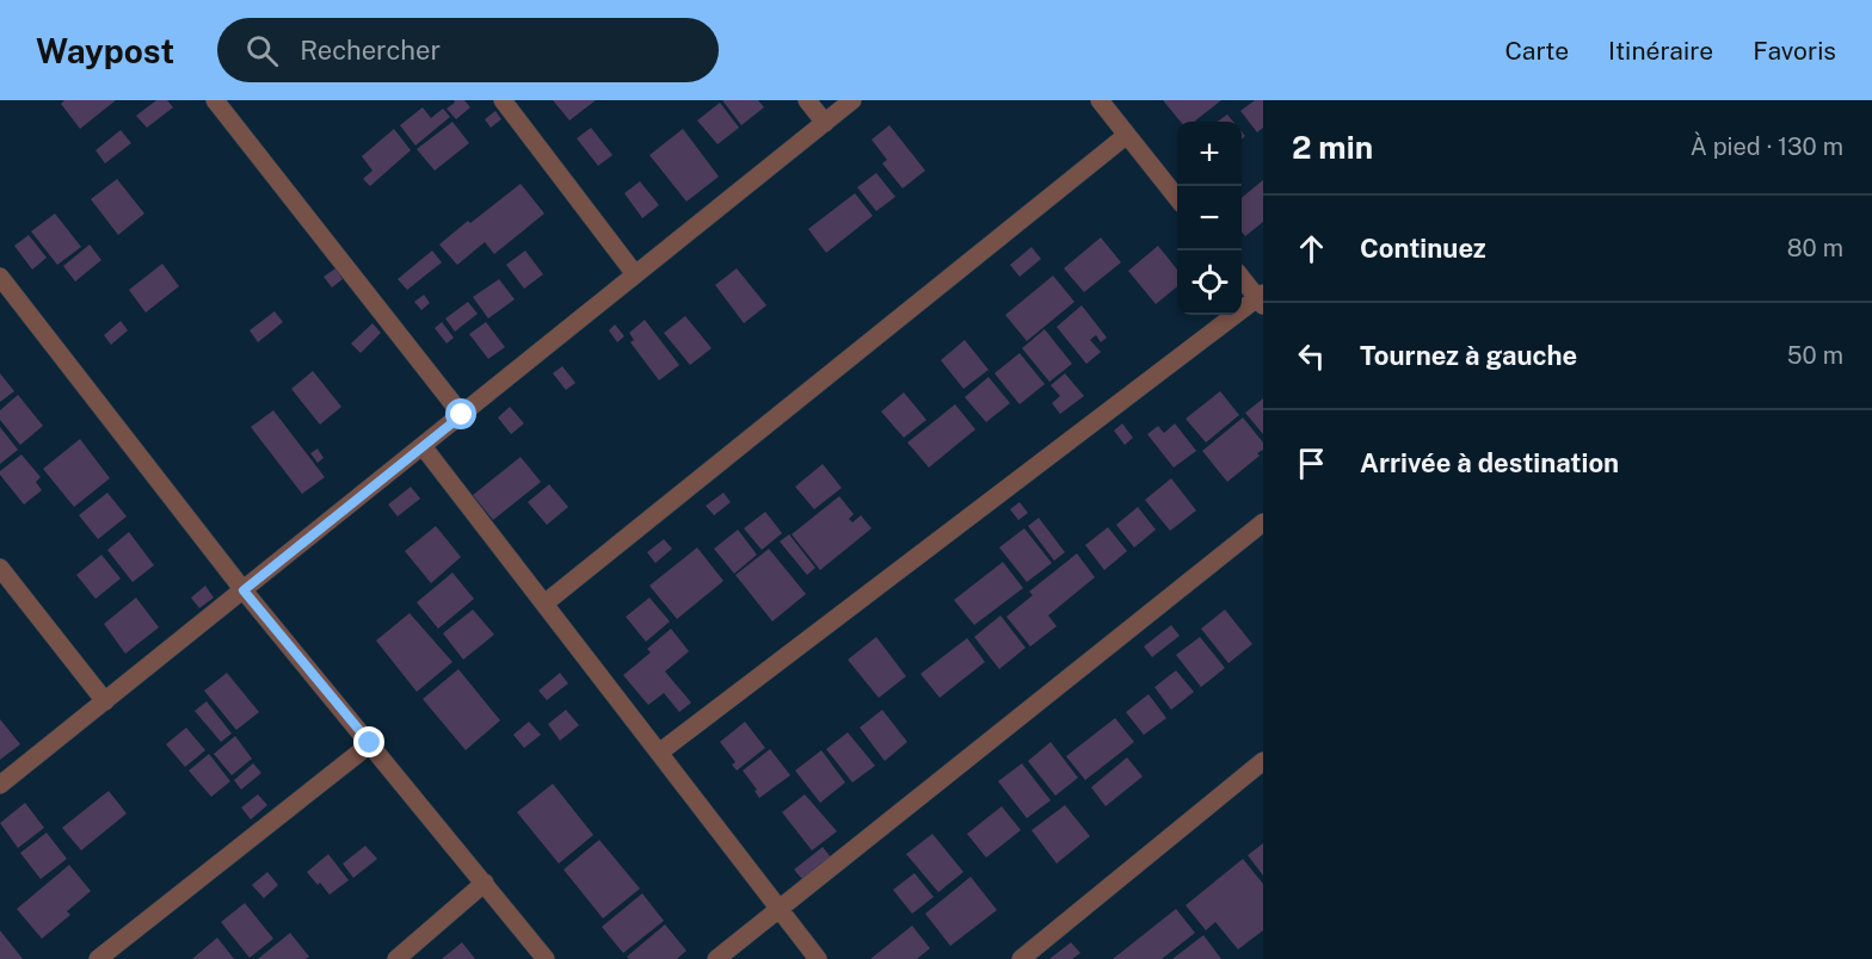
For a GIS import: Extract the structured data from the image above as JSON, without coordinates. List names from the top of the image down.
{
  "page": {
    "header": "Waypost",
    "search": "Rechercher",
    "nav": ["Carte", "Itinéraire", "Favoris"],
    "heading": ["2 min", "À pied · 130 m"],
    "map_buttons": ["+", "−"],
    "list": [
      ["Continuez", "80 m"],
      ["Tournez à gauche", "50 m"],
      "Arrivée à destination"
    ]
  }
}
